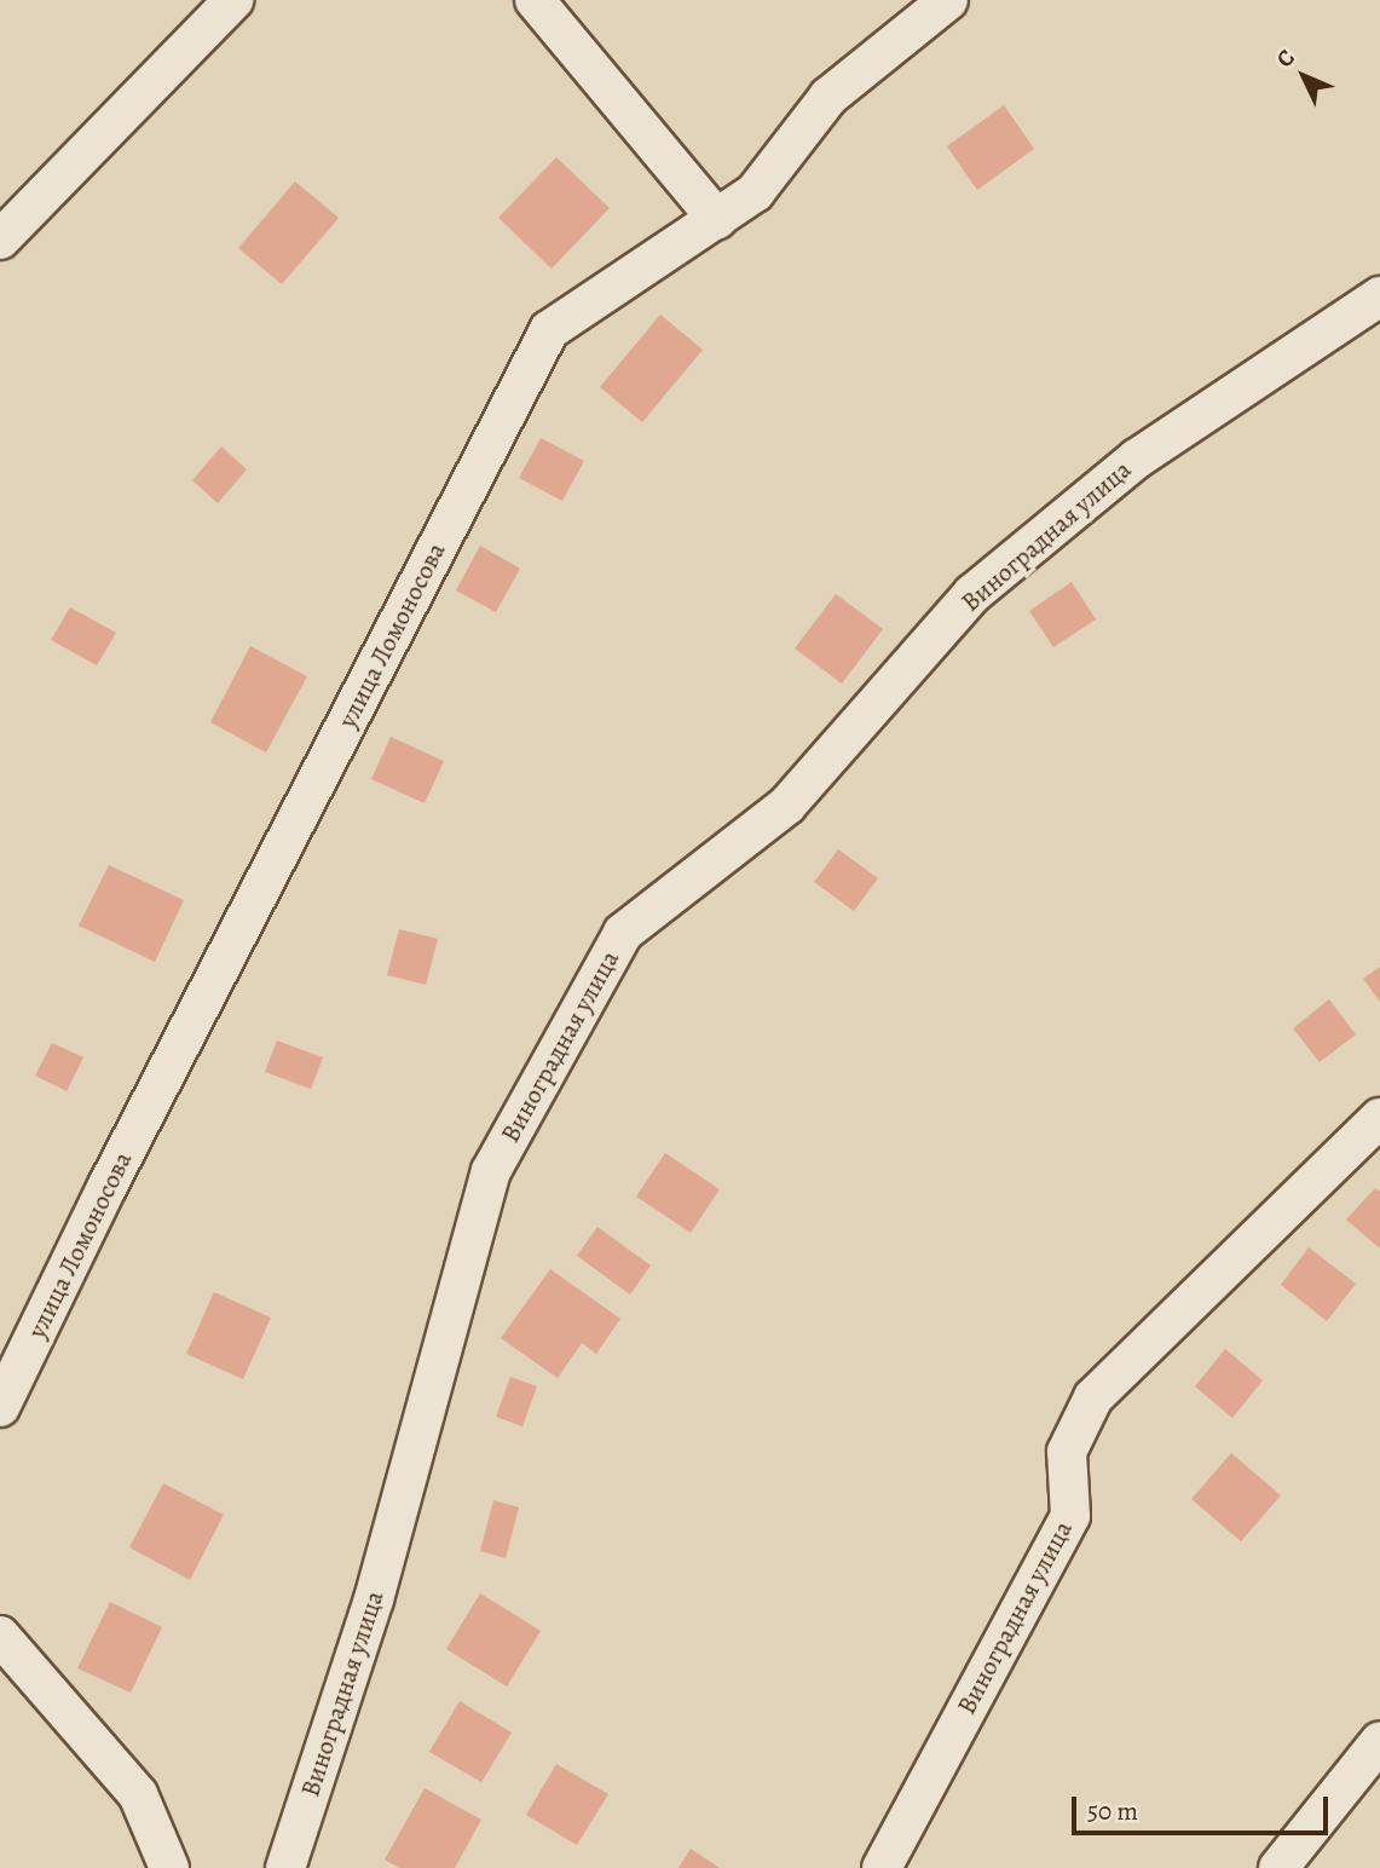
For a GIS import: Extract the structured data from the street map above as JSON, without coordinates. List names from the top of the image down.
{
  "streets": {
    "street": ["Виноградная улица", "улица Ломоносова"]
  },
  "scale_bar": "50 m",
  "north": "top left"
}
